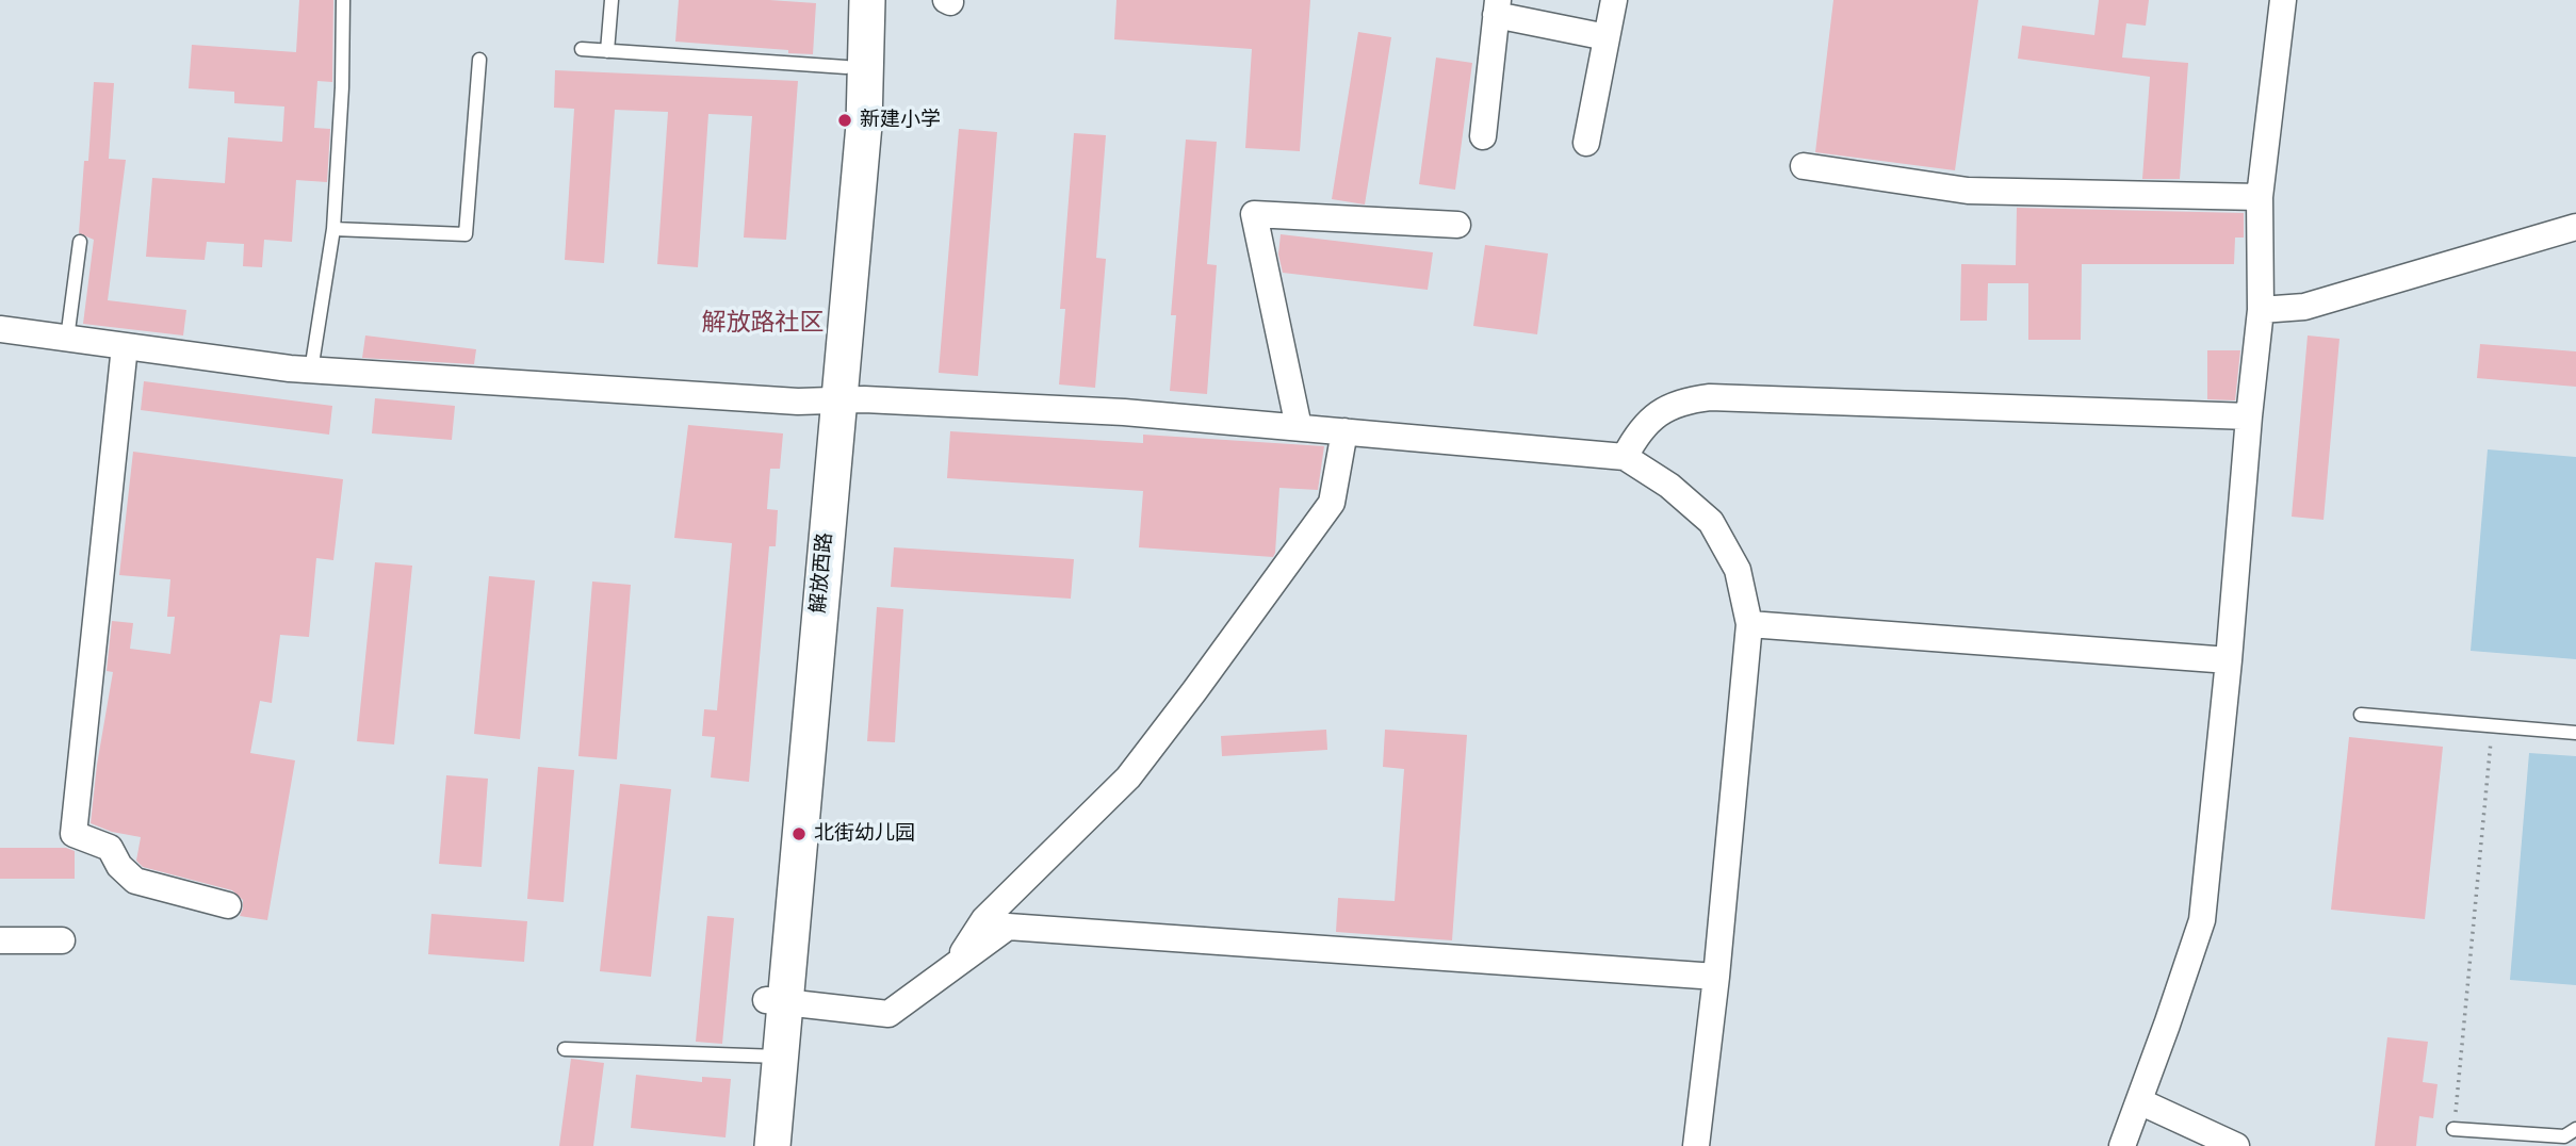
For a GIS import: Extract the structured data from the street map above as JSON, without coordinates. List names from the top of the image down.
{
  "streets": {
    "street": ["解放西路"]
  },
  "districts": ["解放路社区"],
  "places": ["新建小学", "北街幼儿园"]
}
